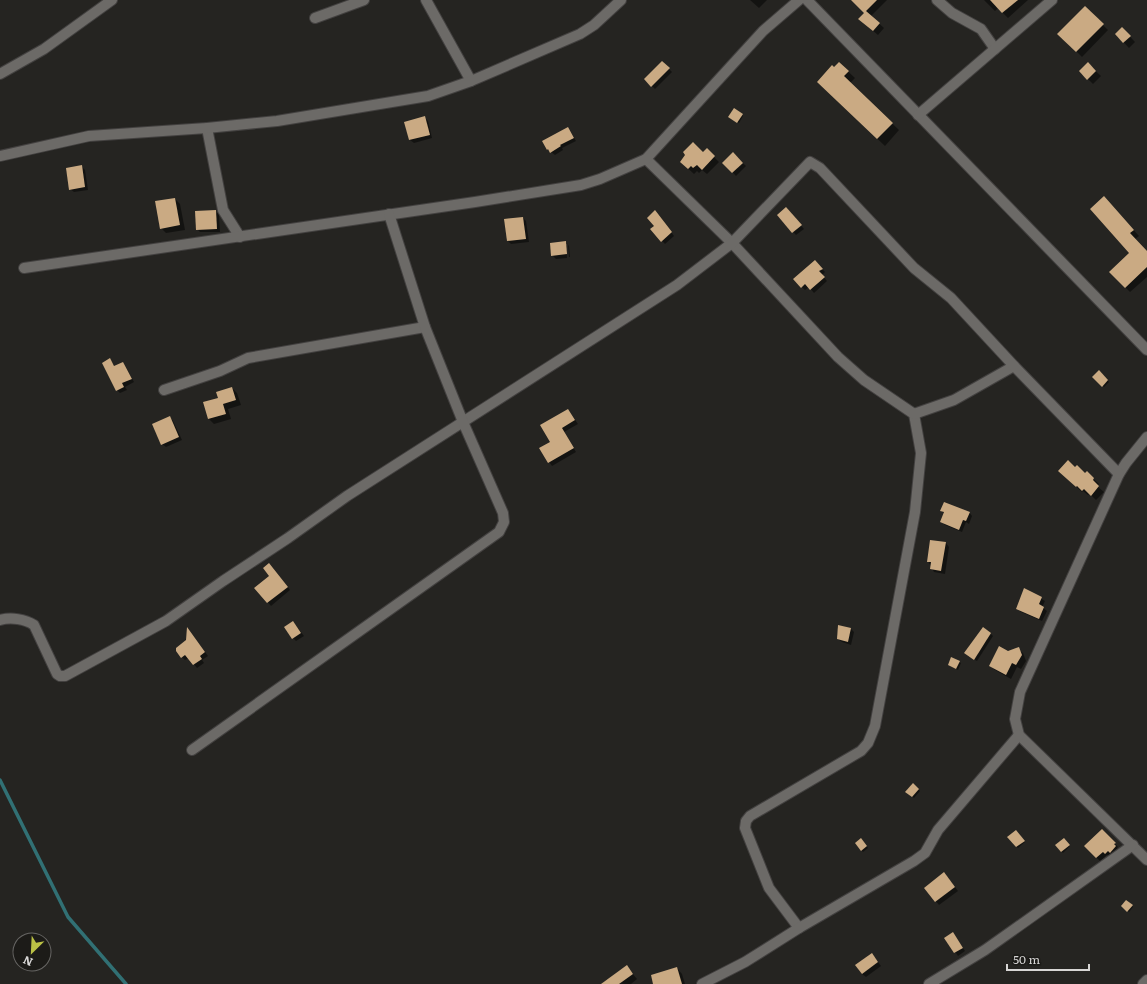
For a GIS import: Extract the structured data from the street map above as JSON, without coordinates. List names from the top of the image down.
{
  "scale_bar": "50 m",
  "north": "bottom left"
}
